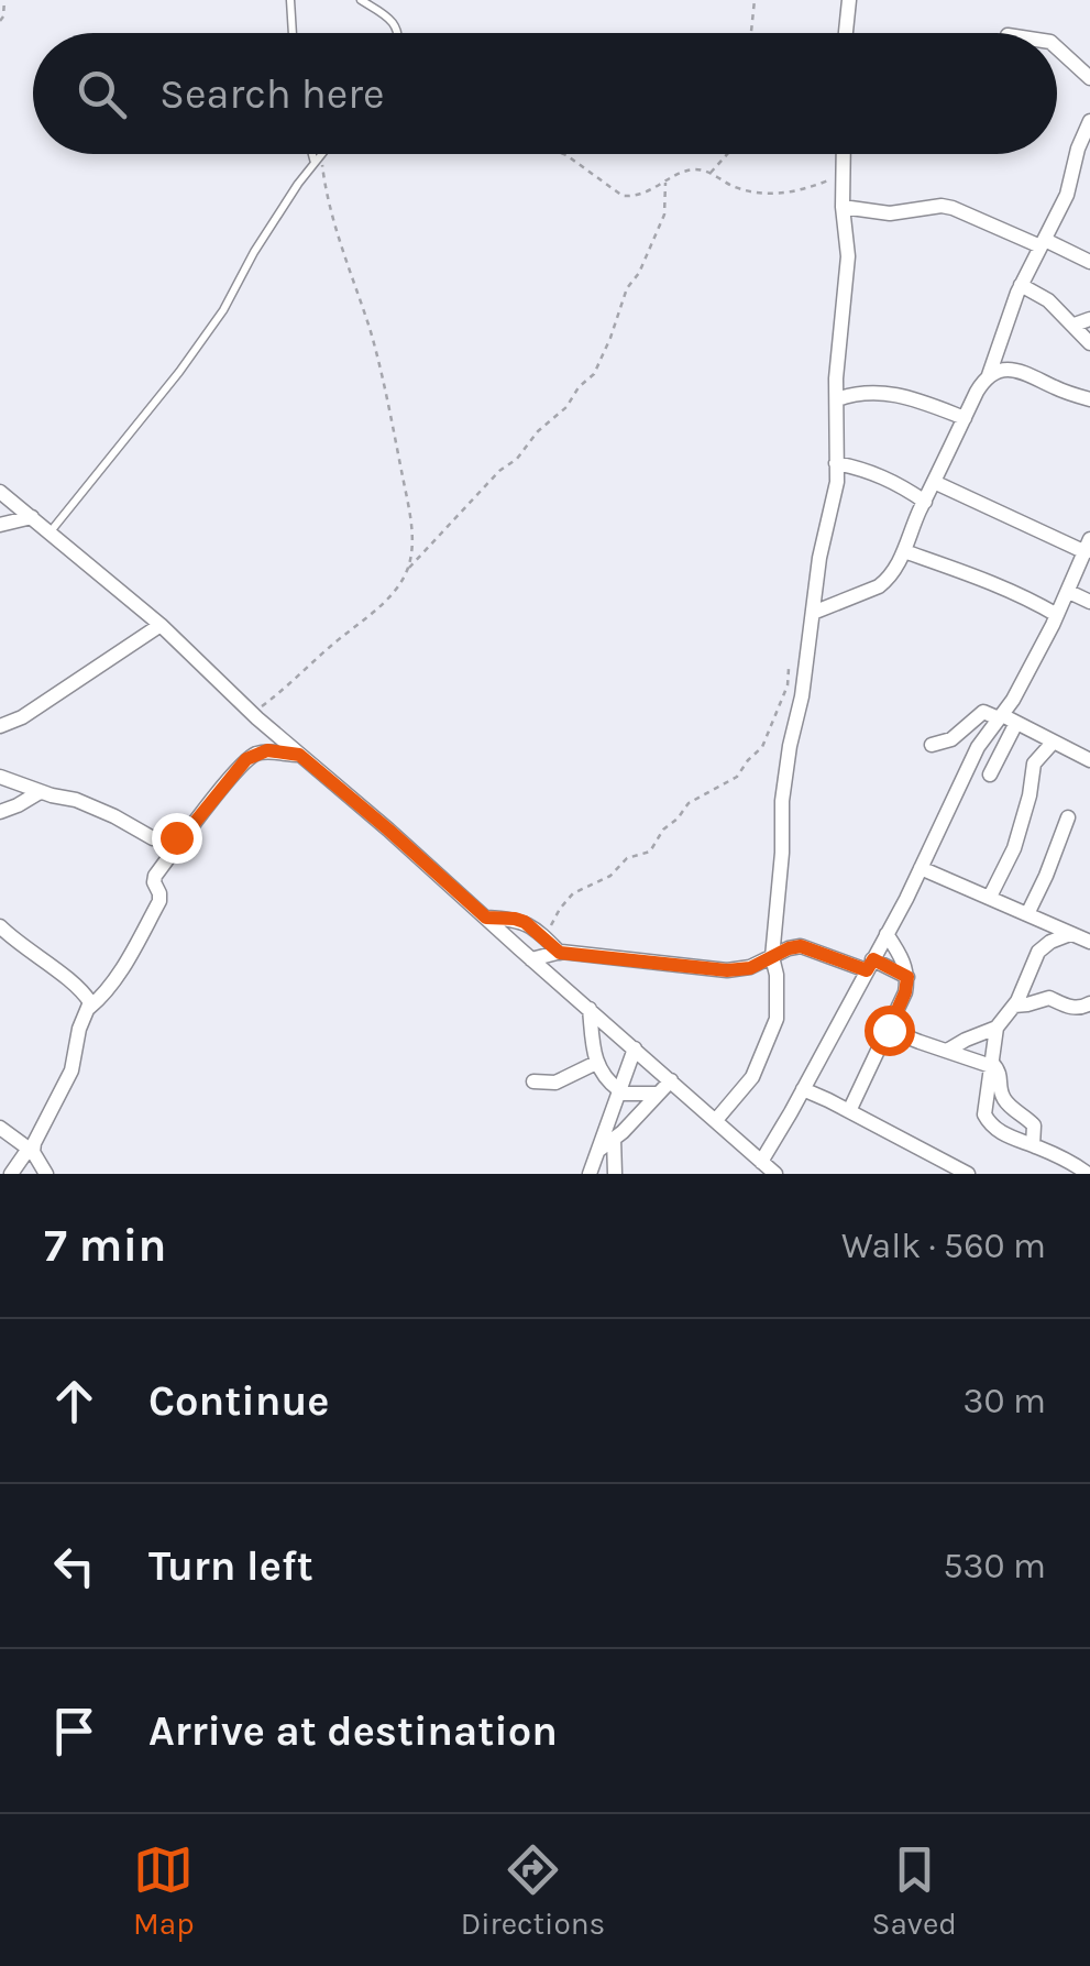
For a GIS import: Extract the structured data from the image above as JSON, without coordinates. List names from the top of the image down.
{
  "page": {
    "search": "Search here",
    "heading": ["7 min", "Walk · 560 m"],
    "list": [
      ["Continue", "30 m"],
      ["Turn left", "530 m"],
      "Arrive at destination"
    ],
    "nav": ["Map", "Directions", "Saved"]
  }
}
